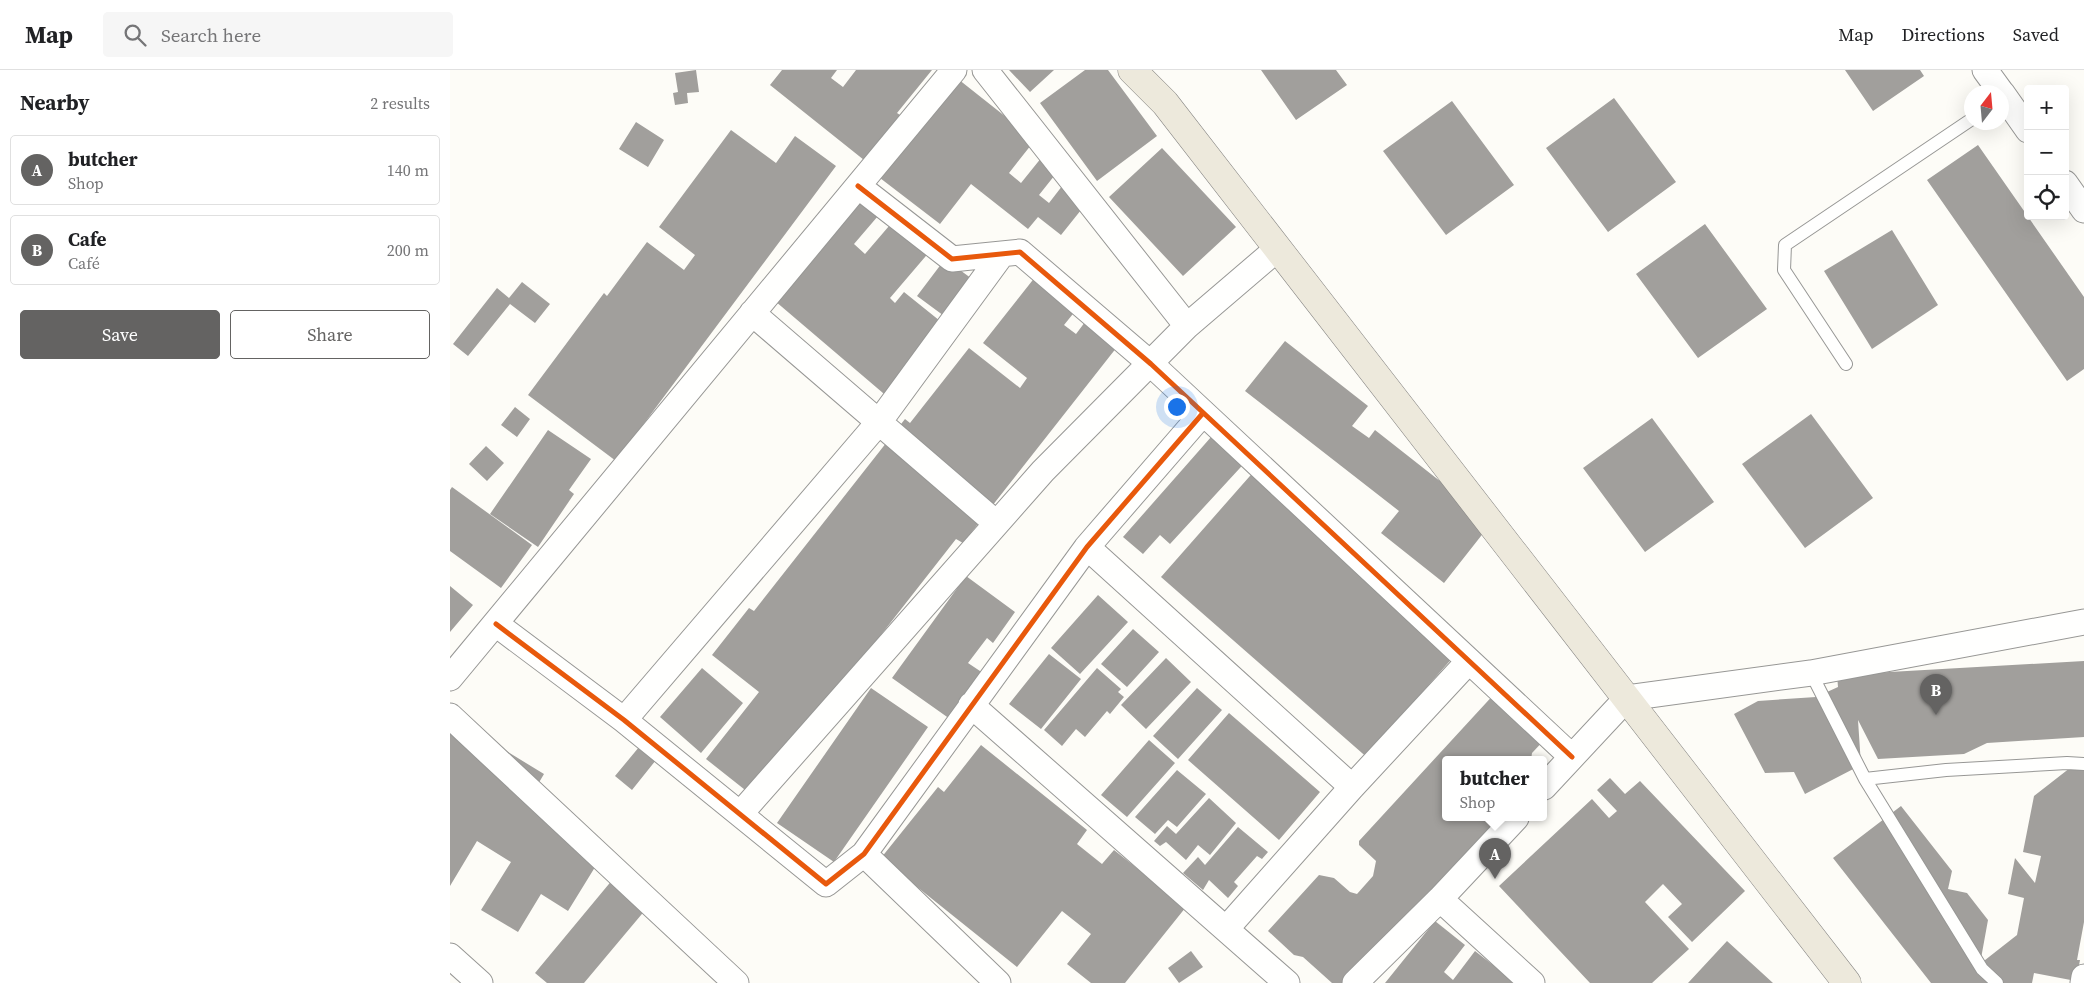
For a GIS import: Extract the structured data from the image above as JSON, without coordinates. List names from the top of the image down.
{
  "north": "top",
  "page": {
    "header": "Map",
    "search": "Search here",
    "nav": ["Map", "Directions", "Saved"],
    "heading": ["Nearby", "2 results"],
    "map_buttons": ["+", "−"],
    "list": [
      {
        "mark": "A",
        "name": "butcher",
        "note": "Shop",
        "value": "140 m"
      },
      {
        "mark": "B",
        "name": "Cafe",
        "note": "Café",
        "value": "200 m"
      }
    ],
    "buttons": ["Save", "Share"],
    "pins": ["B", "A"],
    "popup": ["butcher", "Shop"]
  }
}
